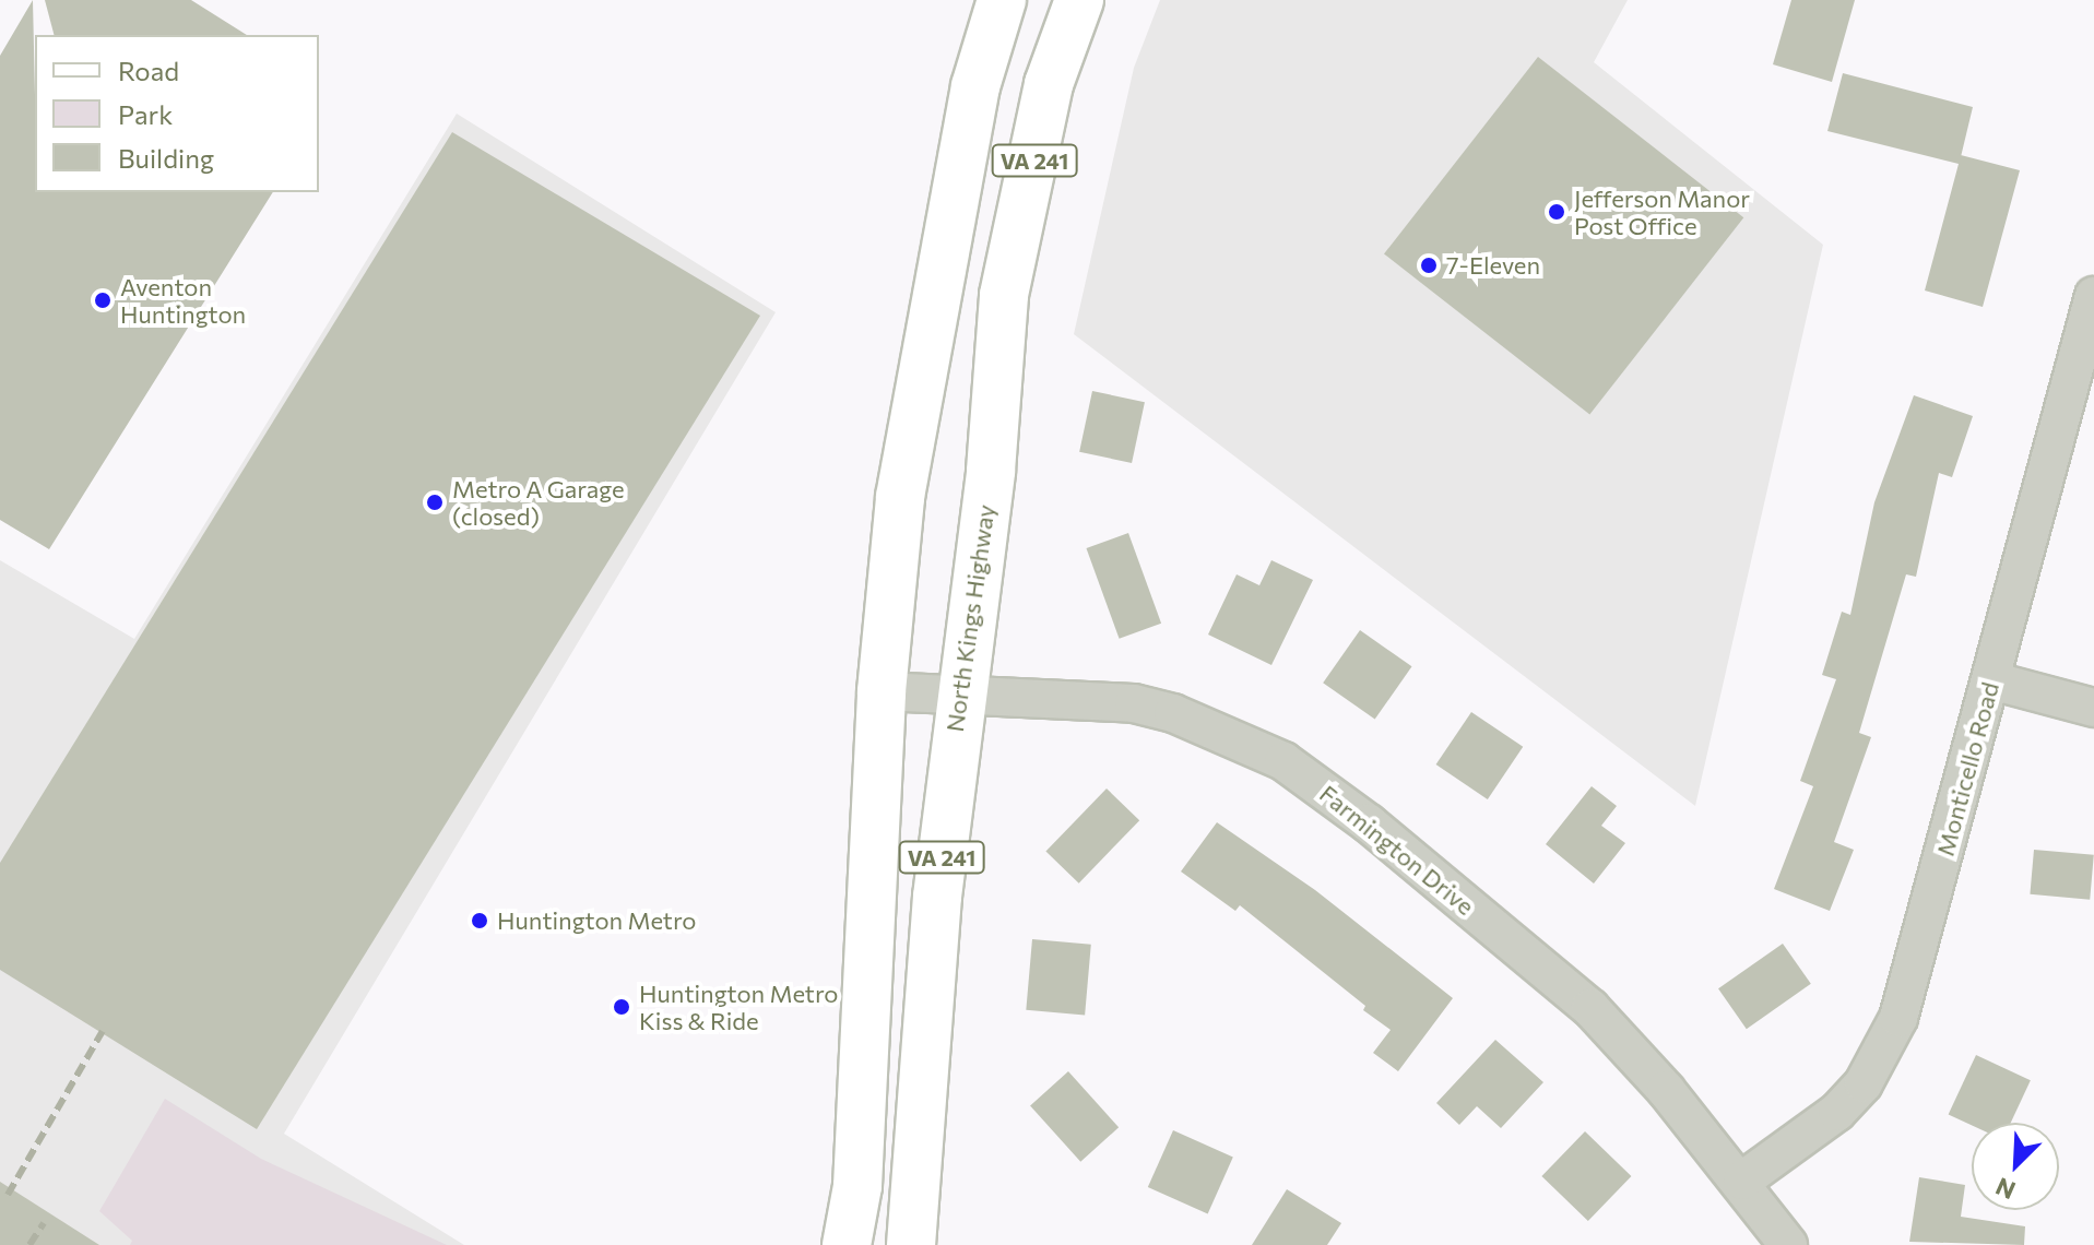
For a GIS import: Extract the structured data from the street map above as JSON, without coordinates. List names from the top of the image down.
{
  "streets": {
    "main road": ["VA 241", "North Kings Highway"],
    "street": ["Monticello Road", "Farmington Drive"]
  },
  "crossings": [
    ["VA 241", "Farmington Drive"],
    ["North Kings Highway", "Farmington Drive"],
    ["Monticello Road", "Farmington Drive"]
  ],
  "places": [
    "Jefferson Manor Post Office",
    "7-Eleven",
    "Aventon Huntington",
    "Metro A Garage (closed)",
    "Huntington Metro",
    "Huntington Metro Kiss & Ride"
  ],
  "legend": ["Road", "Park", "Building"],
  "north": "bottom left"
}
